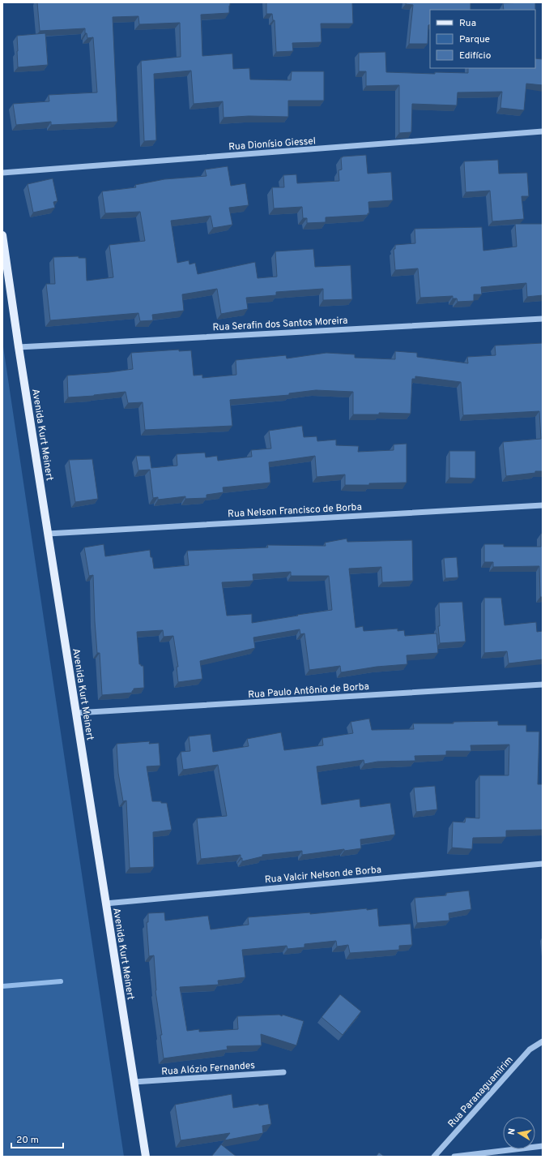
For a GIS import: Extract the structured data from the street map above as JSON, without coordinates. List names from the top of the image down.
{
  "streets": {
    "main road": ["Avenida Kurt Meinert"],
    "street": [
      "Rua Dionísio Giessel",
      "Rua Serafin dos Santos Moreira",
      "Rua Nelson Francisco de Borba",
      "Rua Paulo Antônio de Borba",
      "Rua Valcir Nelson de Borba",
      "Rua Alózio Fernandes",
      "Rua Paranaguamirim"
    ]
  },
  "crossings": [
    ["Rua Serafin dos Santos Moreira", "Avenida Kurt Meinert"],
    ["Avenida Kurt Meinert", "Rua Nelson Francisco de Borba"],
    ["Avenida Kurt Meinert", "Rua Paulo Antônio de Borba"],
    ["Avenida Kurt Meinert", "Rua Valcir Nelson de Borba"],
    ["Avenida Kurt Meinert", "Rua Alózio Fernandes"]
  ],
  "legend": ["Rua", "Parque", "Edifício"],
  "scale_bar": "20 m",
  "north": "left"
}
